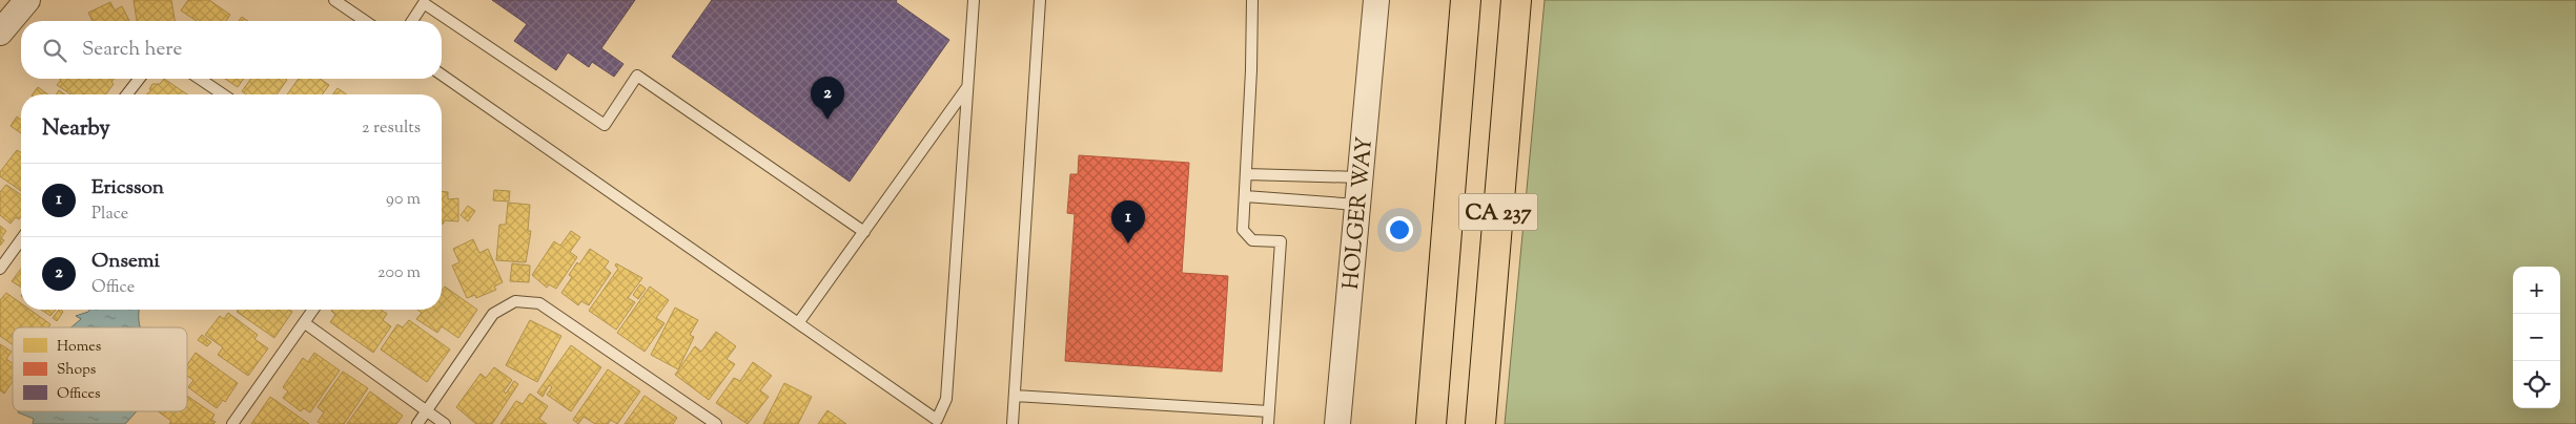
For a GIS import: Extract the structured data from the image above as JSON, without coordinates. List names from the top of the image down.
{
  "streets": {
    "highway": ["CA 237"],
    "street": ["HOLGER WAY"]
  },
  "legend": ["Homes", "Shops", "Offices"],
  "page": {
    "search": "Search here",
    "pins": ["2", "1"],
    "heading": ["Nearby", "2 results"],
    "list": [
      {
        "mark": "1",
        "name": "Ericsson",
        "note": "Place",
        "value": "90 m"
      },
      {
        "mark": "2",
        "name": "Onsemi",
        "note": "Office",
        "value": "200 m"
      }
    ],
    "map_buttons": ["+", "−"]
  }
}
